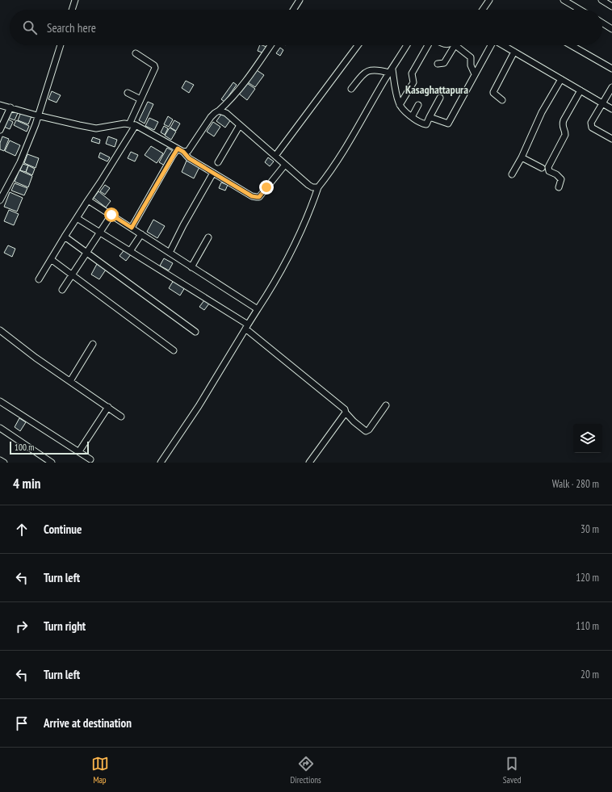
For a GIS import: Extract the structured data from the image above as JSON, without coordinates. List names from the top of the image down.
{
  "districts": ["Kasaghattapura"],
  "scale_bar": "100 m",
  "page": {
    "search": "Search here",
    "scale": "100 m",
    "heading": ["4 min", "Walk · 280 m"],
    "list": [
      ["Continue", "30 m"],
      ["Turn left", "120 m"],
      ["Turn right", "110 m"],
      ["Turn left", "20 m"],
      "Arrive at destination"
    ],
    "nav": ["Map", "Directions", "Saved"]
  }
}
